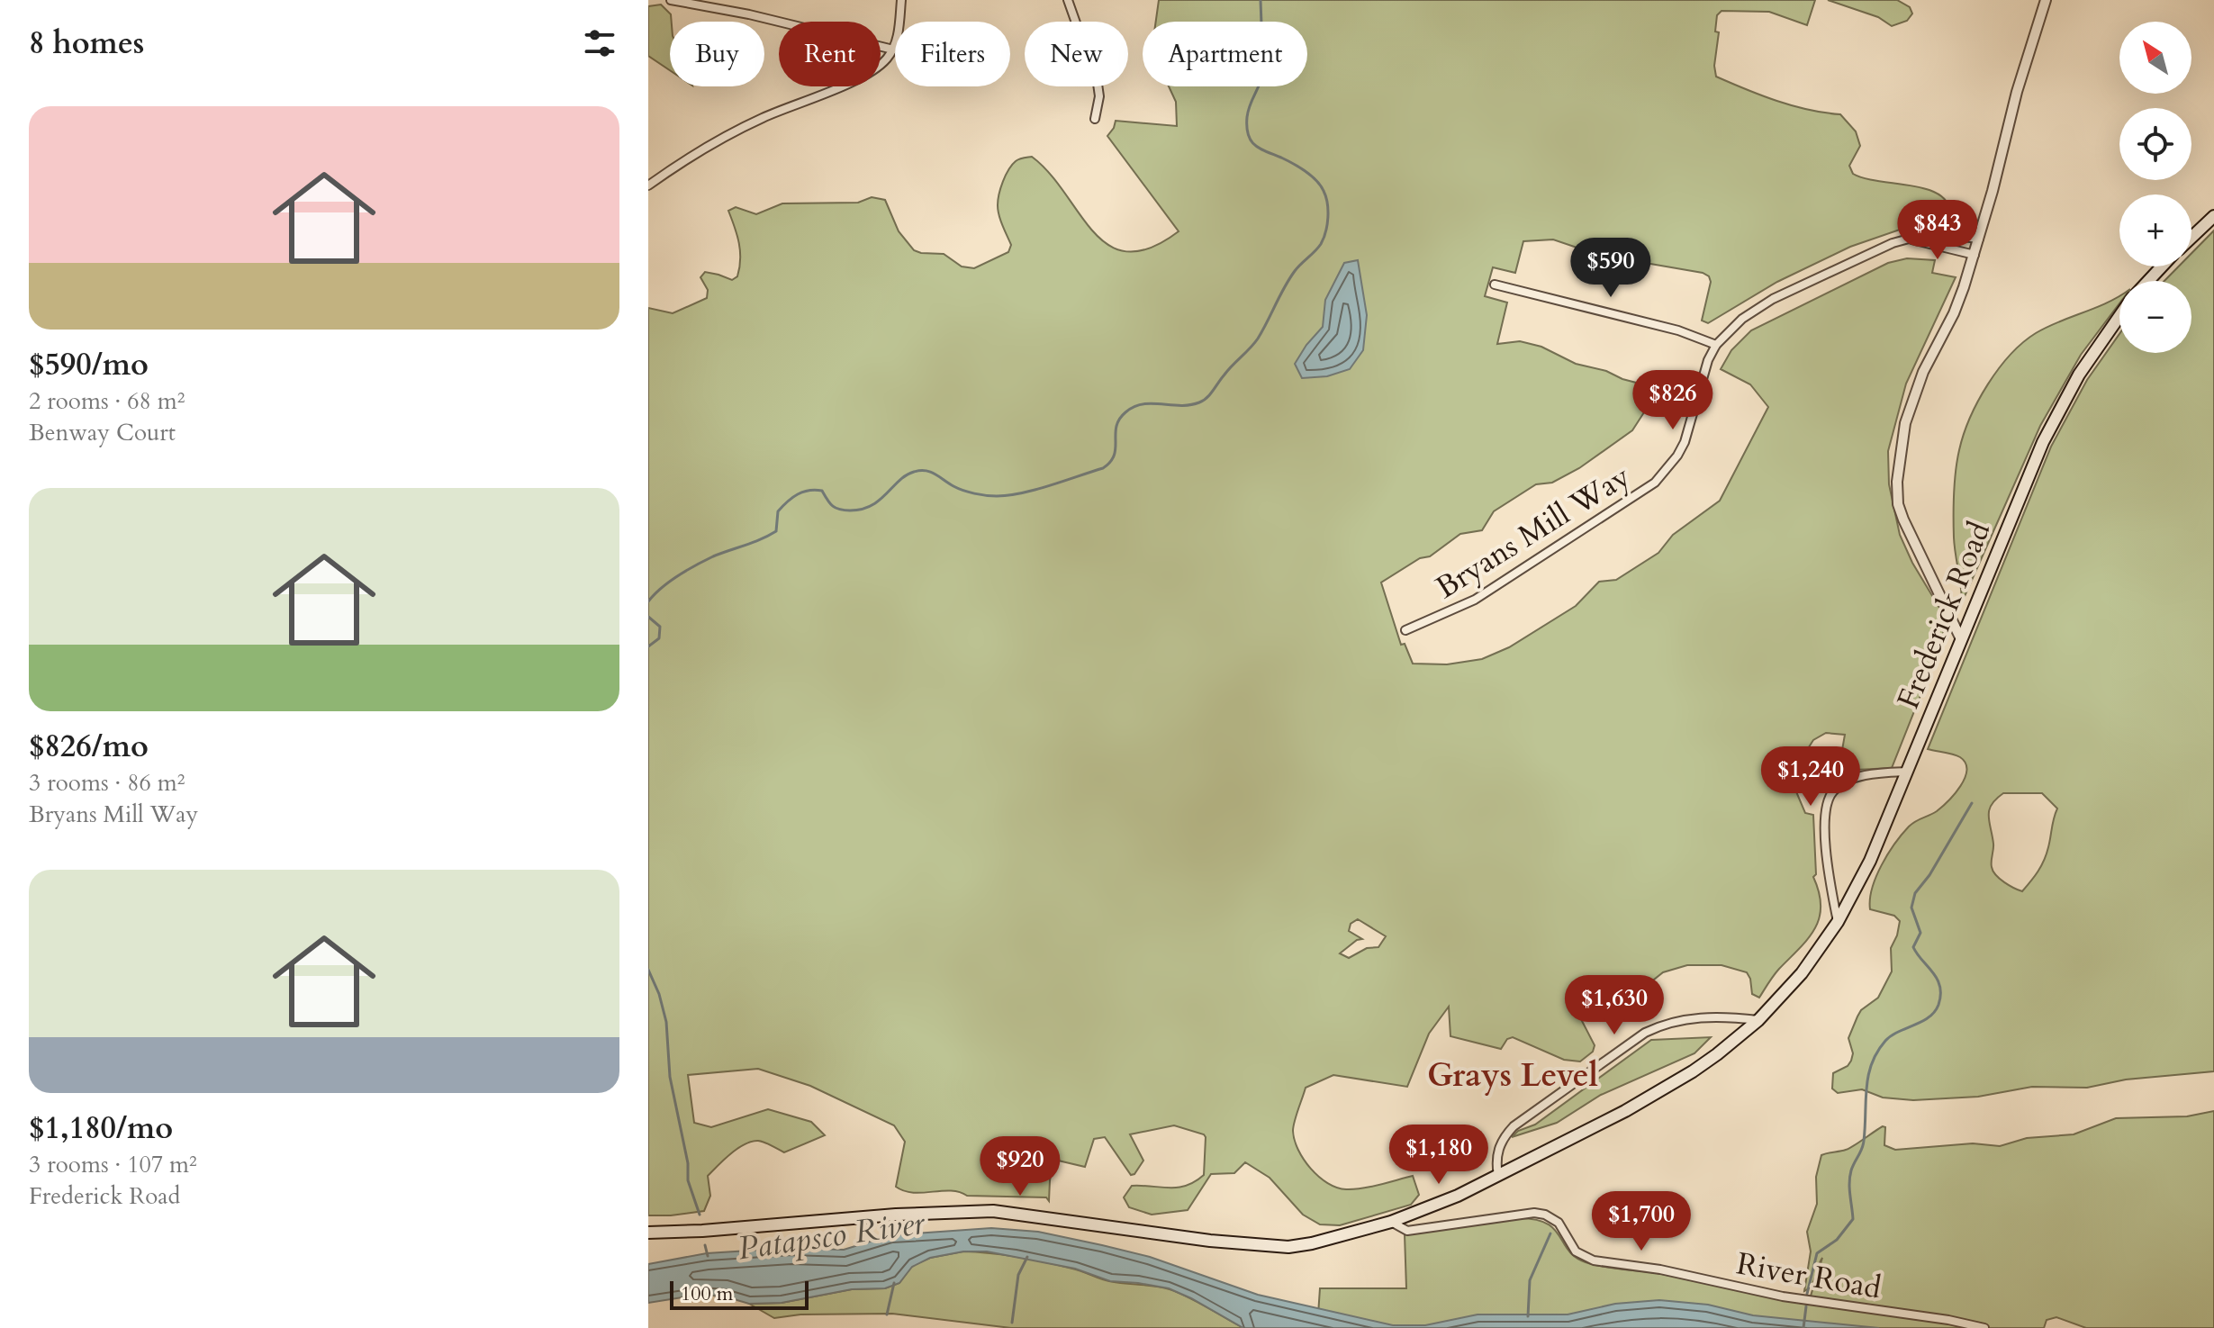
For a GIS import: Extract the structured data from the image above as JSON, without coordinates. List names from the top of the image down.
{
  "streets": {
    "main road": ["Frederick Road"],
    "street": ["Bryans Mill Way", "River Road"]
  },
  "crossings": [
    ["Frederick Road", "River Road"]
  ],
  "districts": ["Grays Level"],
  "water": ["Patapsco River"],
  "scale_bar": "100 m",
  "north": "top left",
  "page": {
    "heading": "8 homes",
    "map_buttons": ["+", "−"],
    "chip": [
      "Buy",
      "Rent",
      "Filters",
      "New",
      "Apartment"
    ],
    "list": [
      {
        "name": "$590/mo",
        "note": "2 rooms · 68 m² · Benway Court"
      },
      {
        "name": "$826/mo",
        "note": "3 rooms · 86 m² · Bryans Mill Way"
      },
      {
        "name": "$1,180/mo",
        "note": "3 rooms · 107 m² · Frederick Road"
      }
    ],
    "price": [
      "$843",
      "$590",
      "$826",
      "$1,240",
      "$1,630",
      "$1,180",
      "$920",
      "$1,700"
    ],
    "scale": "100 m"
  }
}
